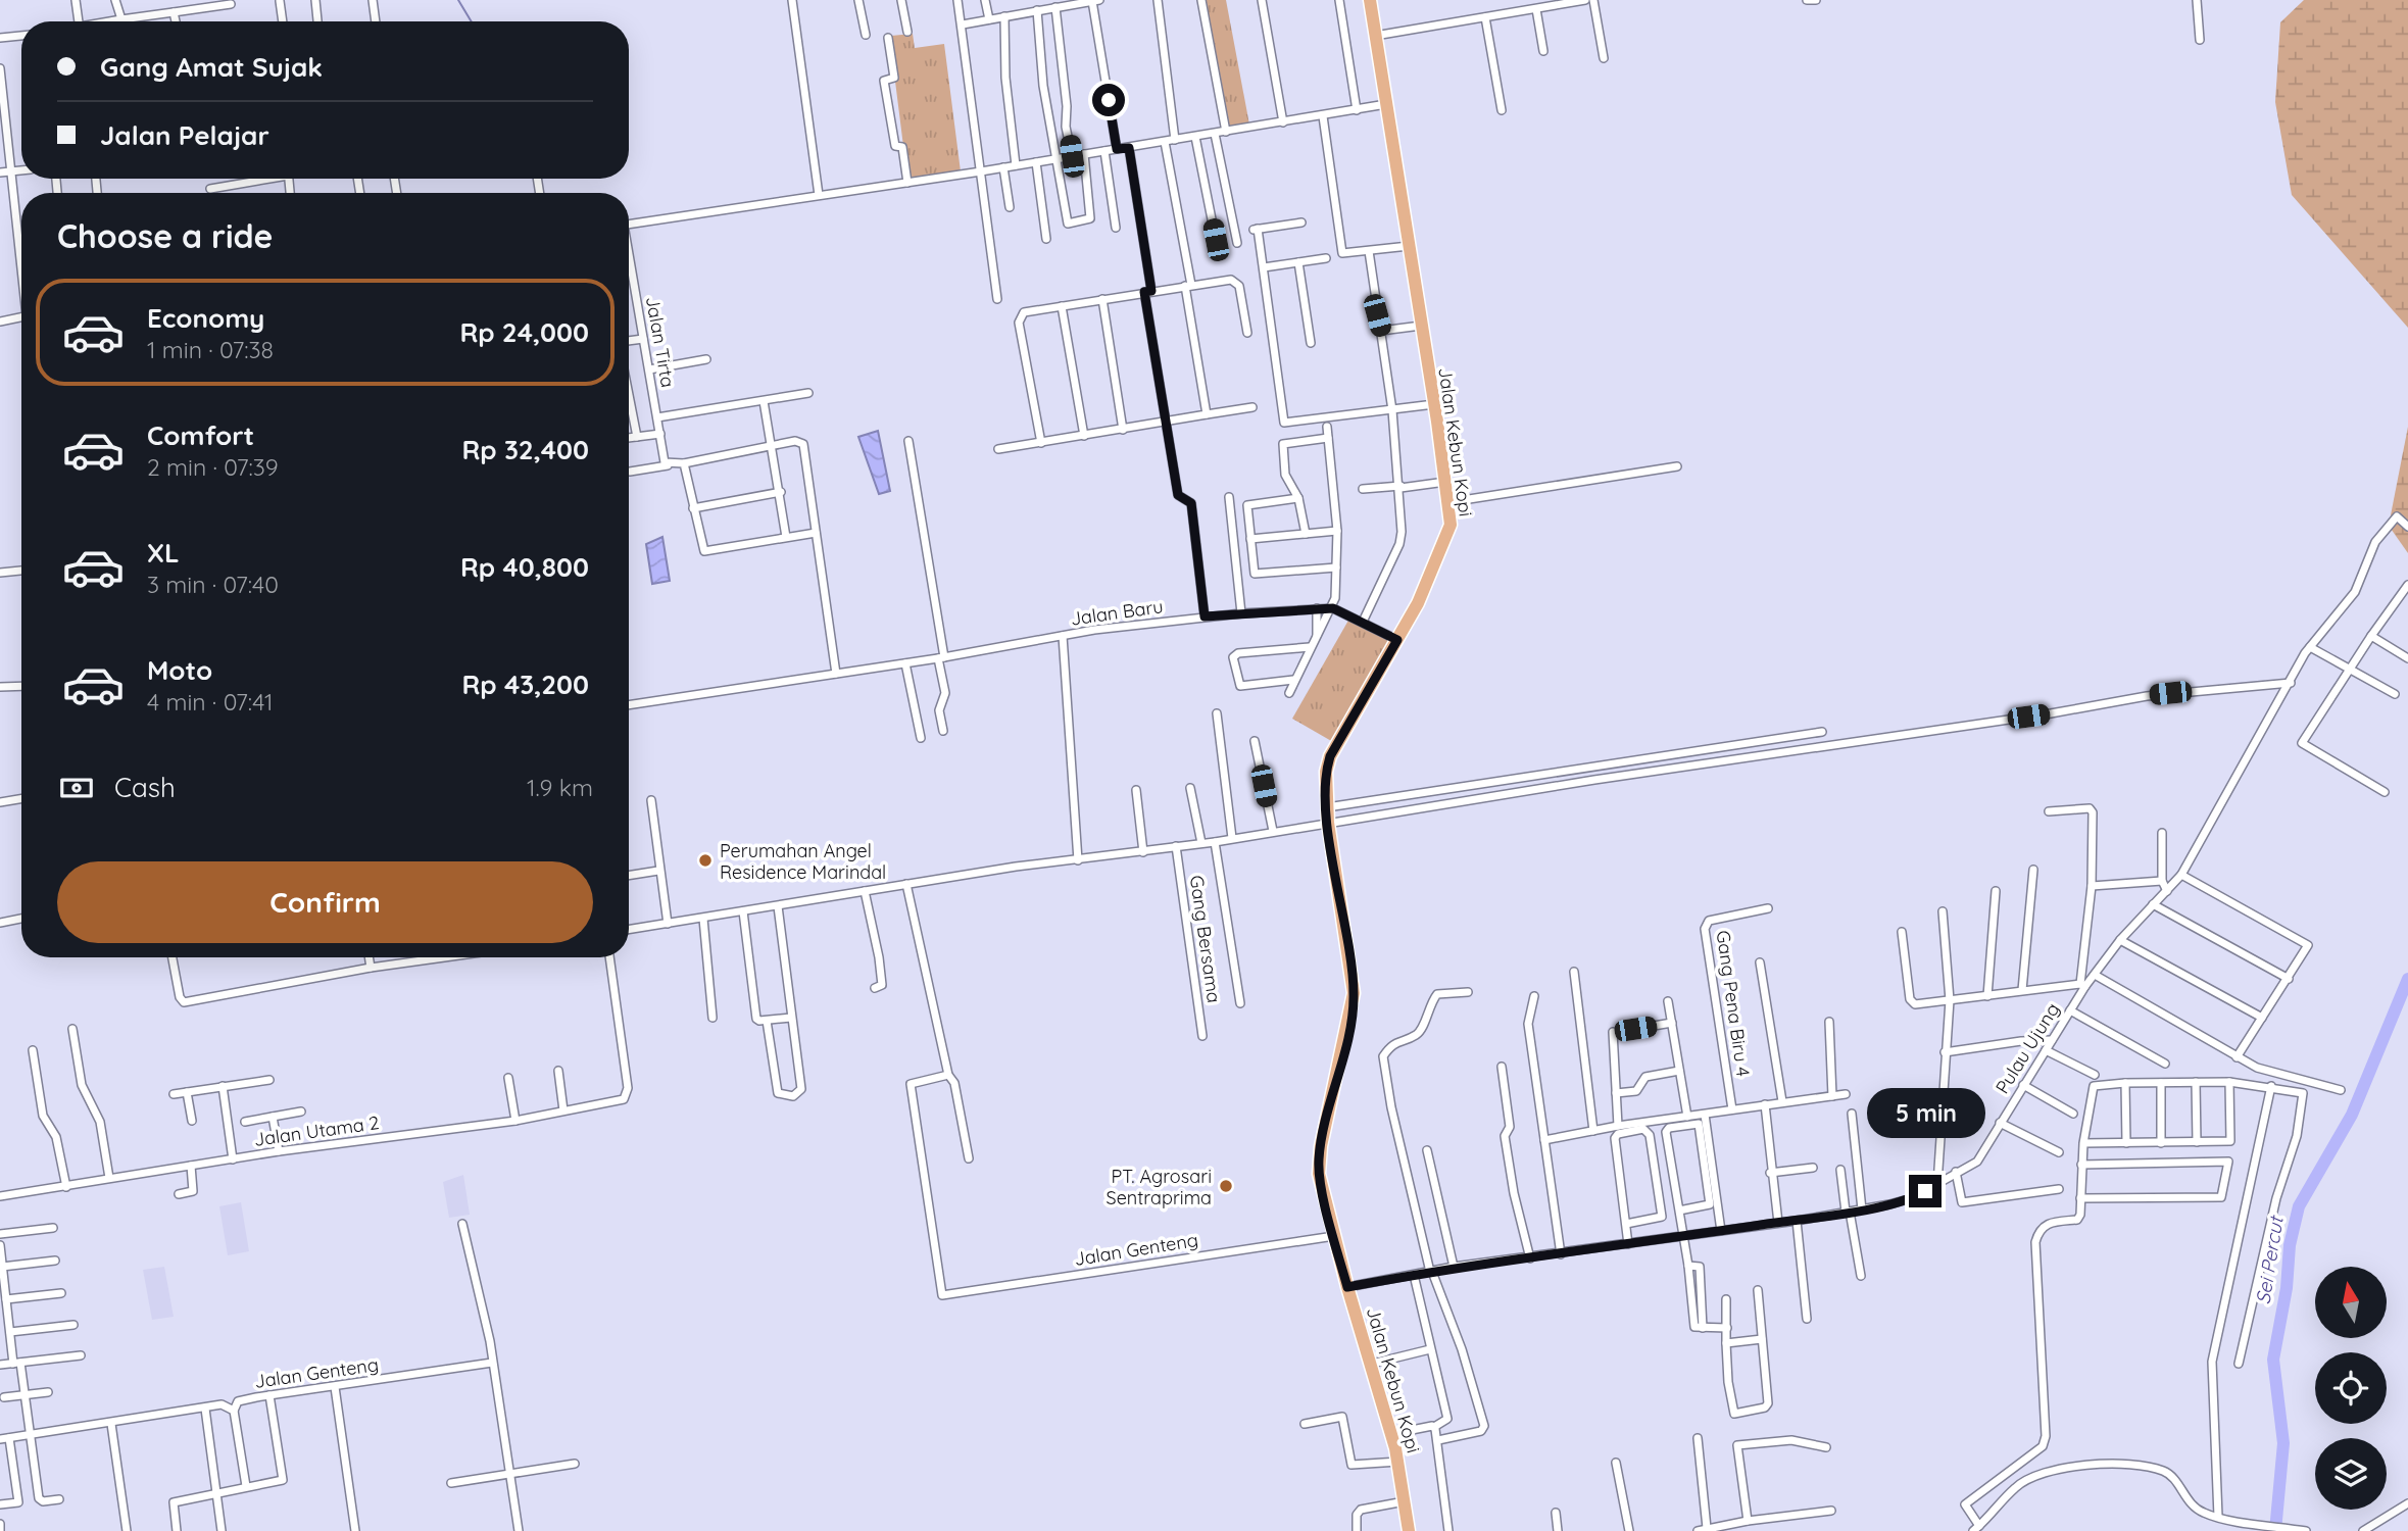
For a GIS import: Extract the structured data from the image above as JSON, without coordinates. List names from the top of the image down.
{
  "streets": {
    "main road": ["Jalan Kebun Kopi"],
    "street": [
      "Jalan Tirta",
      "Jalan Baru",
      "Gang Bersama",
      "Gang Pena Biru 4",
      "Pulau Ujung",
      "Jalan Utama 2",
      "Jalan Genteng"
    ]
  },
  "crossings": [
    ["Jalan Kebun Kopi", "Jalan Baru"],
    ["Jalan Kebun Kopi", "Pulau Ujung"],
    ["Jalan Kebun Kopi", "Jalan Genteng"]
  ],
  "water": ["Sei Percut"],
  "places": ["Perumahan Angel Residence Marindal", "PT. Agrosari Sentraprima"],
  "north": "top",
  "page": {
    "banner": ["Gang Amat Sujak", "Jalan Pelajar"],
    "heading": "Choose a ride",
    "list": [
      {
        "name": "Economy",
        "note": "1 min · 07:38",
        "value": "Rp 24,000"
      },
      {
        "name": "Comfort",
        "note": "2 min · 07:39",
        "value": "Rp 32,400"
      },
      {
        "name": "XL",
        "note": "3 min · 07:40",
        "value": "Rp 40,800"
      },
      {
        "name": "Moto",
        "note": "4 min · 07:41",
        "value": "Rp 43,200"
      }
    ],
    "pay": ["Cash", "1.9 km"],
    "buttons": "Confirm",
    "bubble": "5 min"
  }
}
